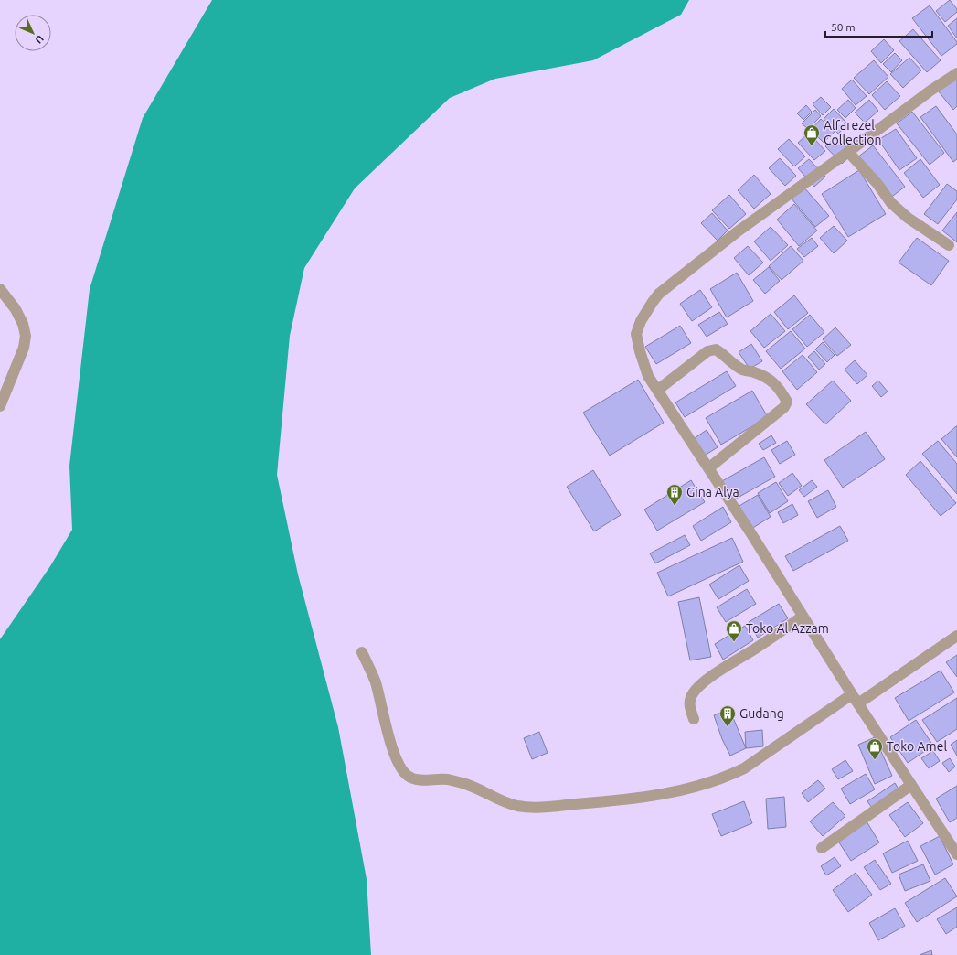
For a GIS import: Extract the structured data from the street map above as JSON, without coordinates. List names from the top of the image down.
{
  "places": {
    "shop": ["Alfarezel Collection", "Toko Al Azzam", "Toko Amel"],
    "building": ["Gina Alya", "Gudang"]
  },
  "scale_bar": "50 m",
  "north": "bottom right"
}
